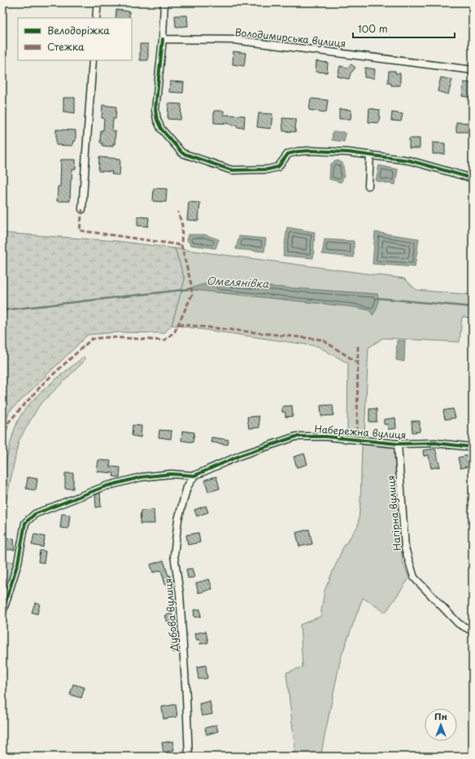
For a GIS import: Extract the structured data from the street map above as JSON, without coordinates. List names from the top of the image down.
{
  "streets": {
    "street": [
      "Володимирська вулиця",
      "Набережна вулиця",
      "Нагірна вулиця",
      "Дубова вулиця"
    ]
  },
  "crossings": [
    ["Набережна вулиця", "Нагірна вулиця"],
    ["Набережна вулиця", "Дубова вулиця"]
  ],
  "water": ["Омелянівка"],
  "legend": ["Велодоріжка", "Стежка"],
  "scale_bar": "100 m",
  "north": "top"
}
